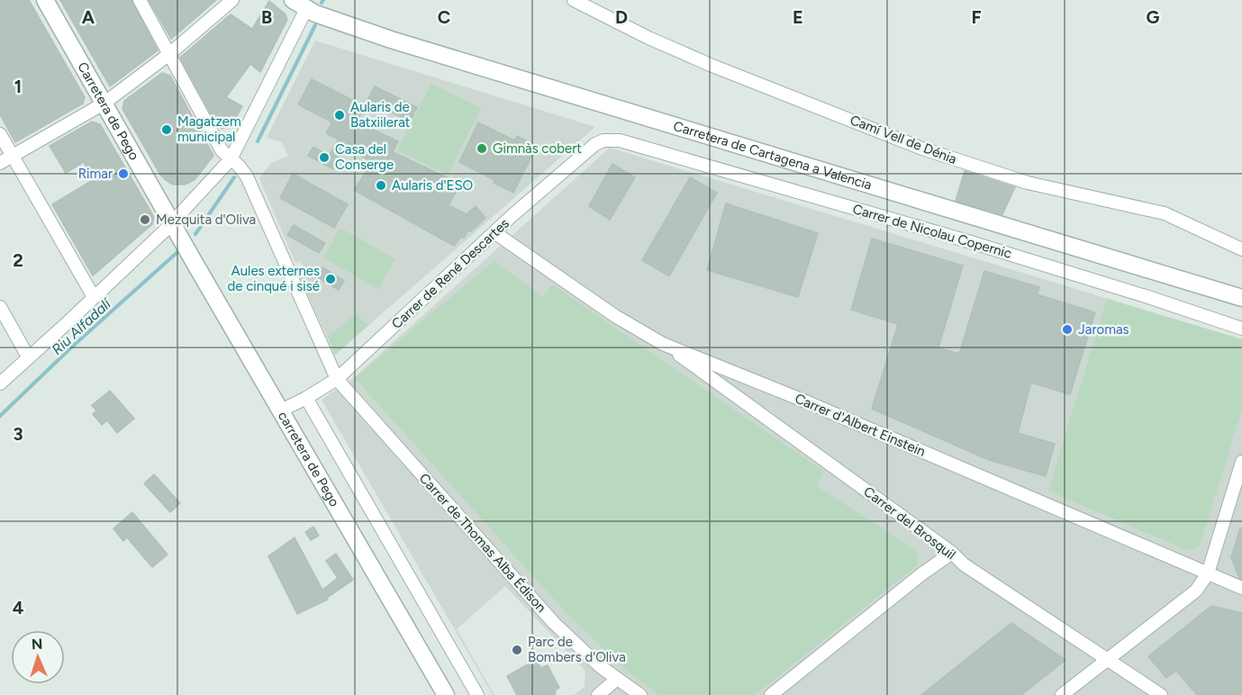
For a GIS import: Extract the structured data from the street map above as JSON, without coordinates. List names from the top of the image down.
{
  "streets": {
    "main road": ["Carretera de Pego", "Carretera de Cartagena a Valencia", "carretera de Pego"],
    "street": [
      "Camí Vell de Dénia",
      "Carrer de Nicolau Copernic",
      "Carrer de René Descartes",
      "Carrer d'Albert Einstein",
      "Carrer del Brosquil",
      "Carrer de Thomas Alba Édison"
    ]
  },
  "crossings": [
    ["Carretera de Pego", "carretera de Pego"],
    ["Carrer de Nicolau Copernic", "Carrer de René Descartes"],
    ["Carrer de René Descartes", "Carrer d'Albert Einstein"],
    ["Carrer de René Descartes", "carretera de Pego"],
    ["Carrer de René Descartes", "Carrer de Thomas Alba Édison"],
    ["Carrer d'Albert Einstein", "Carrer del Brosquil"]
  ],
  "water": ["Riu Alfadalí"],
  "places": [
    "Aularis de Batxiilerat",
    "Magatzem municipal",
    "Gimnàs cobert",
    "Casa del Conserge",
    "Rimar",
    "Aularis d'ESO",
    "Mezquita d'Oliva",
    "Aules externes de cinqué i sisé",
    "Jaromas",
    "Parc de Bombers d'Oliva"
  ],
  "north": "top",
  "grid": {
    "columns": [
      "A",
      "B",
      "C",
      "D",
      "E",
      "F",
      "G"
    ],
    "rows": [
      "1",
      "2",
      "3",
      "4"
    ]
  }
}
